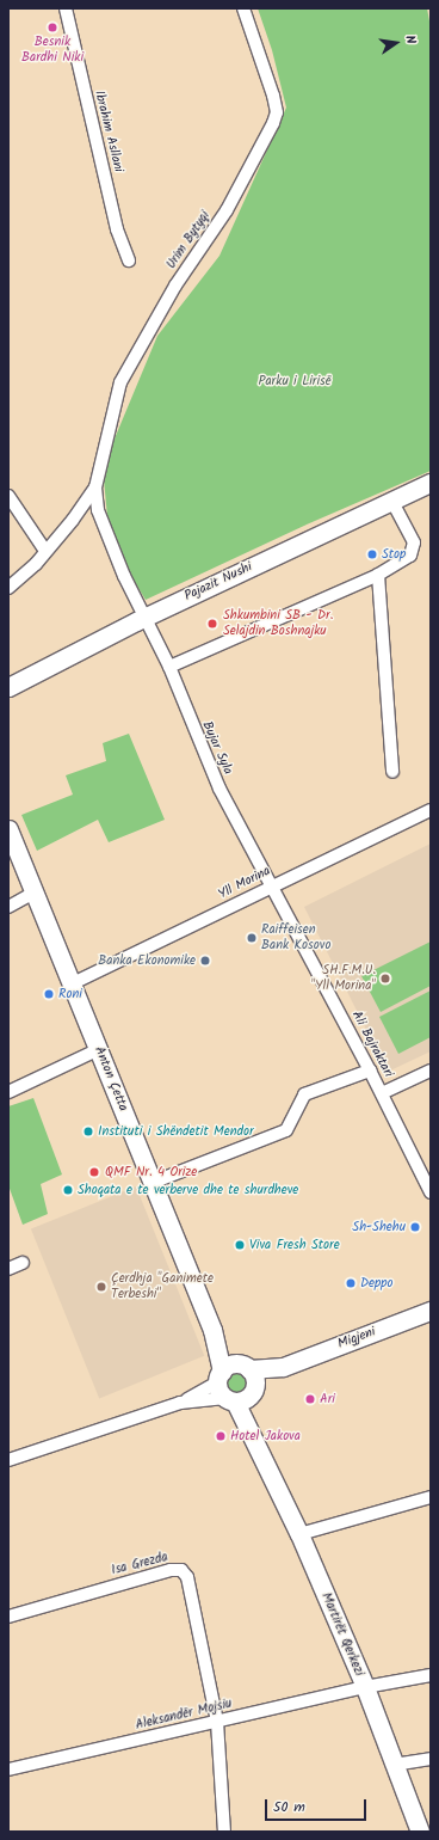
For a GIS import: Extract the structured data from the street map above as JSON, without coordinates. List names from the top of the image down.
{
  "streets": {
    "street": [
      "Ibrahim Asllani",
      "Urim Bytyqi",
      "Pajazit Nushi",
      "Bujar Syla",
      "Yll Morina",
      "Ali Bajraktari",
      "Anton Çetta",
      "Migjeni",
      "Isa Grezda",
      "Martirët Qerkezi",
      "Aleksandër Mojsiu"
    ]
  },
  "crossings": [
    ["Urim Bytyqi", "Pajazit Nushi"],
    ["Urim Bytyqi", "Bujar Syla"],
    ["Pajazit Nushi", "Bujar Syla"],
    ["Bujar Syla", "Yll Morina"],
    ["Bujar Syla", "Ali Bajraktari"],
    ["Yll Morina", "Ali Bajraktari"],
    ["Yll Morina", "Anton Çetta"],
    ["Anton Çetta", "Migjeni"],
    ["Anton Çetta", "Martirët Qerkezi"],
    ["Migjeni", "Martirët Qerkezi"],
    ["Isa Grezda", "Aleksandër Mojsiu"],
    ["Martirët Qerkezi", "Aleksandër Mojsiu"]
  ],
  "parks": ["Parku i Lirisë"],
  "places": [
    "Besnik Bardhi Niki",
    "Stop",
    "Shkumbini SB - Dr. Selajdin Boshnajku",
    "Raiffeisen Bank Kosovo",
    "Banka Ekonomike",
    "SH.F.M.U. \"Yll Morina\"",
    "Roni",
    "Instituti i Shëndetit Mendor",
    "QMF Nr. 4 Orize",
    "Shoqata e te verberve dhe te shurdheve",
    "Sh-Shehu",
    "Viva Fresh Store",
    "Deppo",
    "Çerdhja \"Ganimete Terbeshi\"",
    "Ari",
    "Hotel Jakova"
  ],
  "scale_bar": "50 m",
  "north": "right"
}
